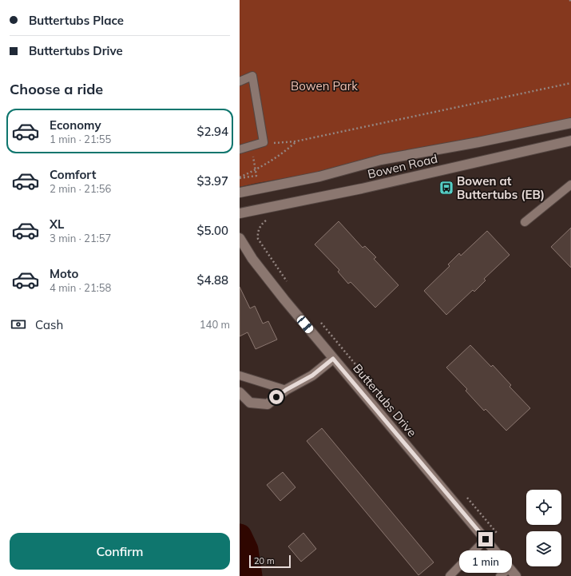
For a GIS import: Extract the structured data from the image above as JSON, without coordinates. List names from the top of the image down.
{
  "streets": {
    "main road": ["Bowen Road", "Buttertubs Drive"]
  },
  "parks": ["Bowen Park"],
  "places": {
    "bus stop": ["Bowen at Buttertubs (EB)"]
  },
  "scale_bar": "20 m",
  "page": {
    "banner": ["Buttertubs Place", "Buttertubs Drive"],
    "heading": "Choose a ride",
    "list": [
      {
        "name": "Economy",
        "note": "1 min · 21:55",
        "value": "$2.94"
      },
      {
        "name": "Comfort",
        "note": "2 min · 21:56",
        "value": "$3.97"
      },
      {
        "name": "XL",
        "note": "3 min · 21:57",
        "value": "$5.00"
      },
      {
        "name": "Moto",
        "note": "4 min · 21:58",
        "value": "$4.88"
      }
    ],
    "pay": ["Cash", "140 m"],
    "buttons": "Confirm",
    "bubble": "1 min",
    "scale": "20 m"
  }
}
